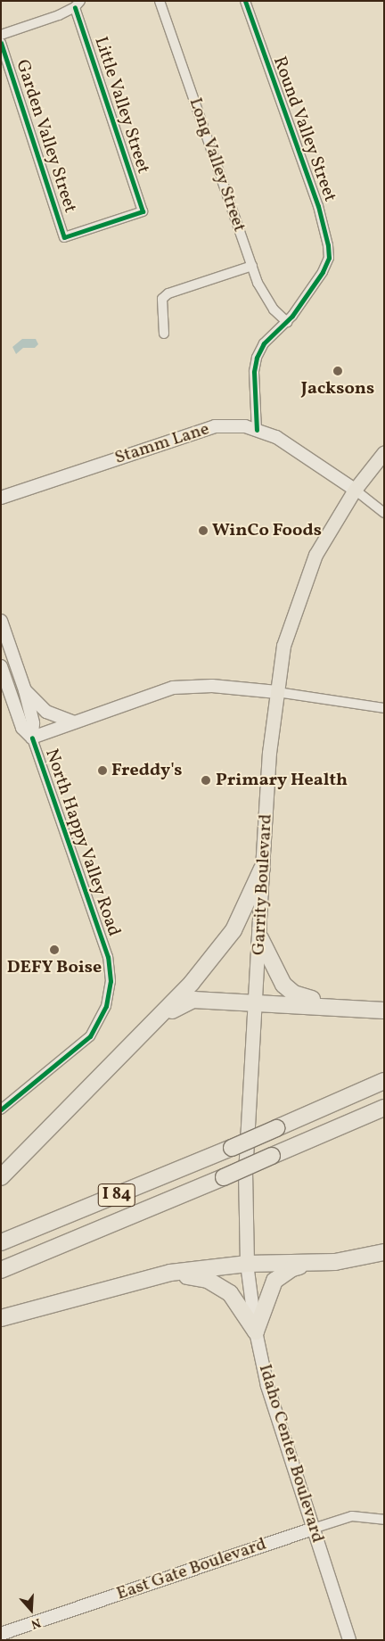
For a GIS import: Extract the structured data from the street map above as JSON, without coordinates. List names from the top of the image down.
{
  "streets": {
    "highway": ["I 84"],
    "main road": [
      "Stamm Lane",
      "North Happy Valley Road",
      "Garrity Boulevard",
      "Idaho Center Boulevard",
      "East Gate Boulevard"
    ],
    "street": [
      "Little Valley Street",
      "Round Valley Street",
      "Garden Valley Street",
      "Long Valley Street"
    ]
  },
  "crossings": [
    ["Little Valley Street", "Garden Valley Street"],
    ["Round Valley Street", "Long Valley Street"],
    ["Round Valley Street", "Stamm Lane"],
    ["Stamm Lane", "Garrity Boulevard"],
    ["Garrity Boulevard", "Idaho Center Boulevard"],
    ["Idaho Center Boulevard", "East Gate Boulevard"]
  ],
  "places": [
    "Jacksons",
    "WinCo Foods",
    "Freddy's",
    "Primary Health",
    "DEFY Boise"
  ],
  "north": "bottom"
}
